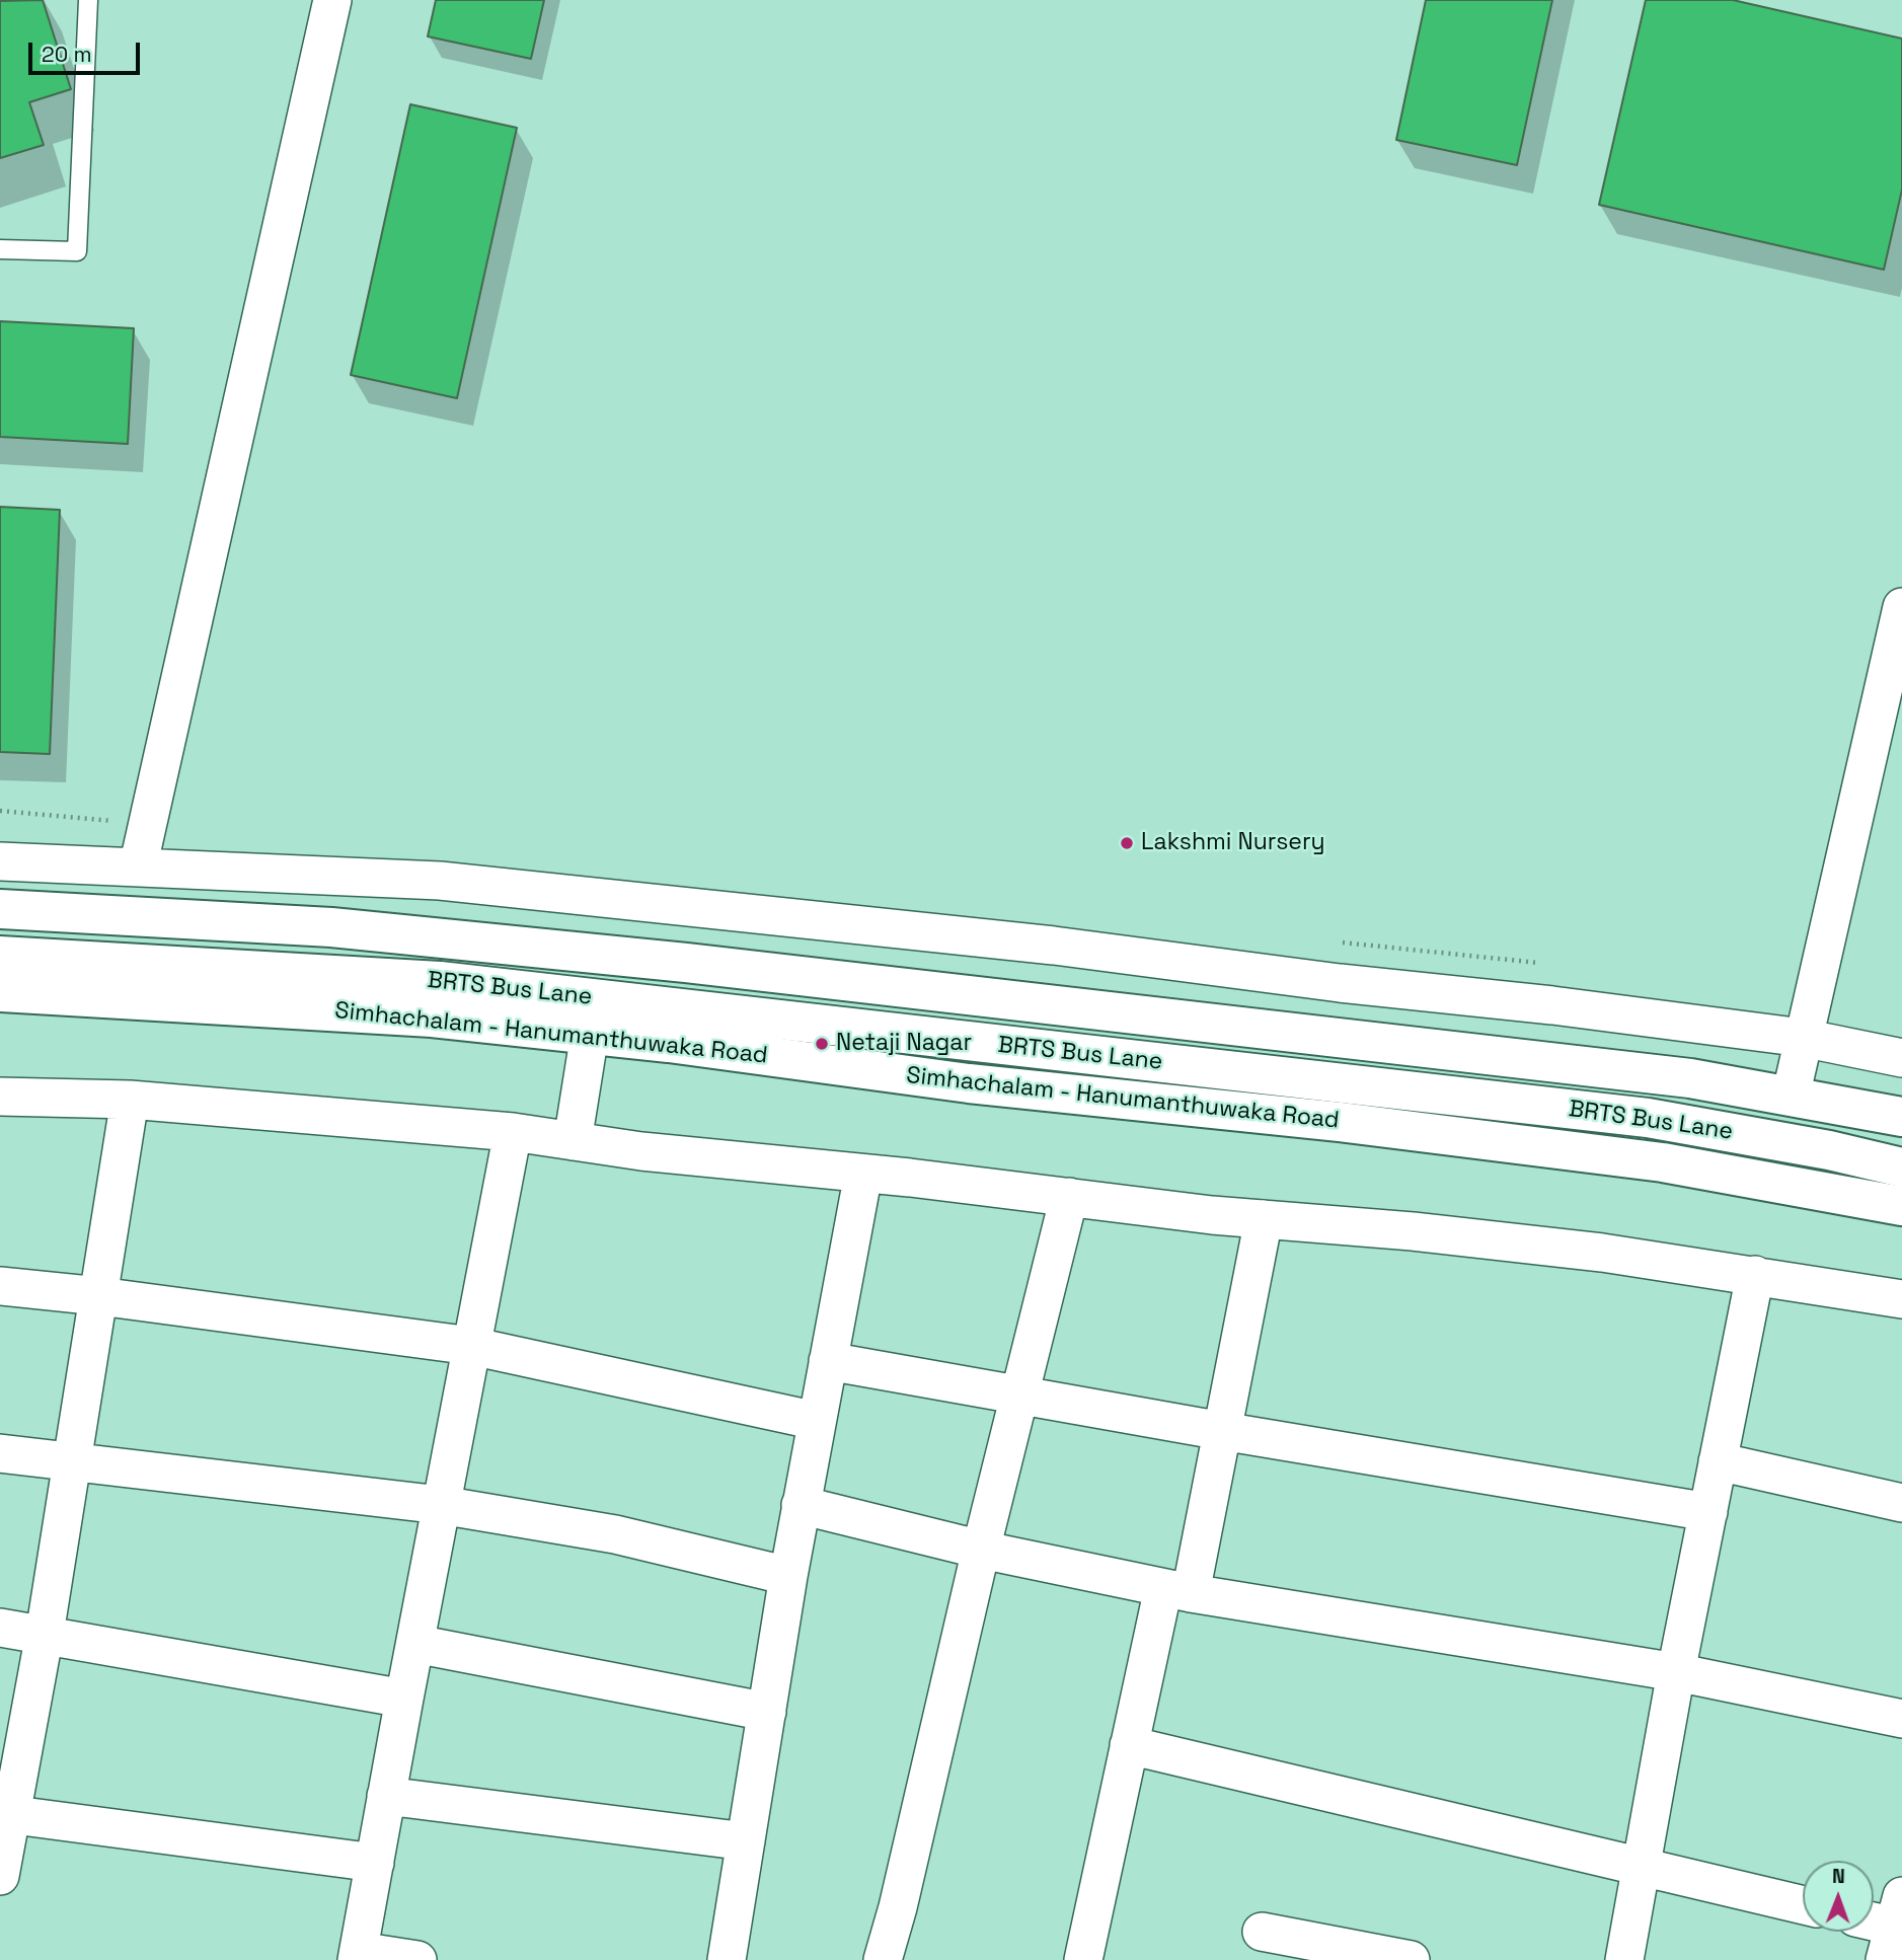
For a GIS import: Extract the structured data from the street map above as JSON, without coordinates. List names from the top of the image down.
{
  "streets": {
    "main road": ["BRTS Bus Lane", "Simhachalam - Hanumanthuwaka Road"]
  },
  "places": ["Lakshmi Nursery", "Netaji Nagar"],
  "scale_bar": "20 m",
  "north": "top"
}
